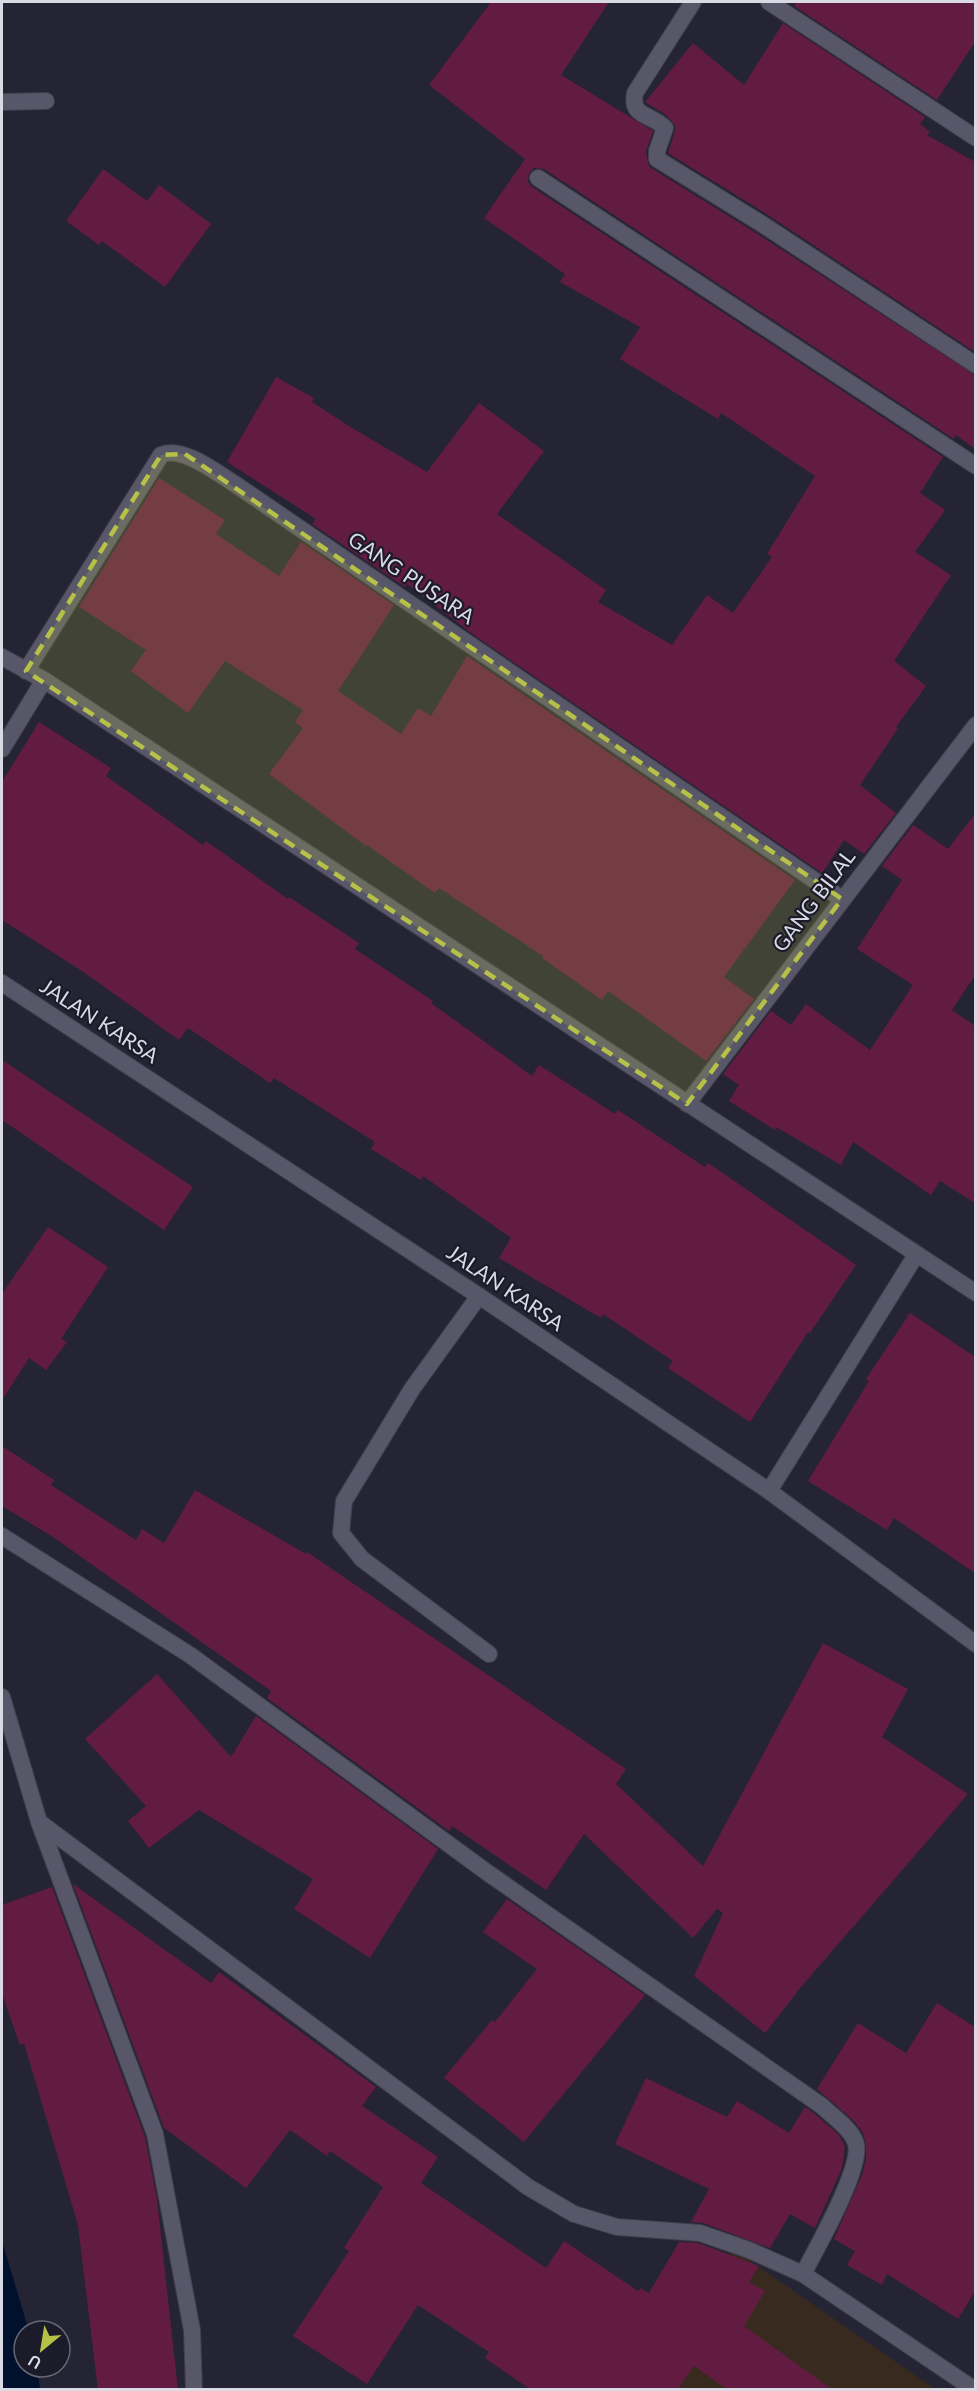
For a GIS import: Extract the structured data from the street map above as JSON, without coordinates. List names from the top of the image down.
{
  "streets": {
    "street": ["GANG PUSARA", "GANG BILAL", "JALAN KARSA"]
  },
  "crossings": [
    ["GANG PUSARA", "GANG BILAL"]
  ],
  "north": "bottom left"
}
